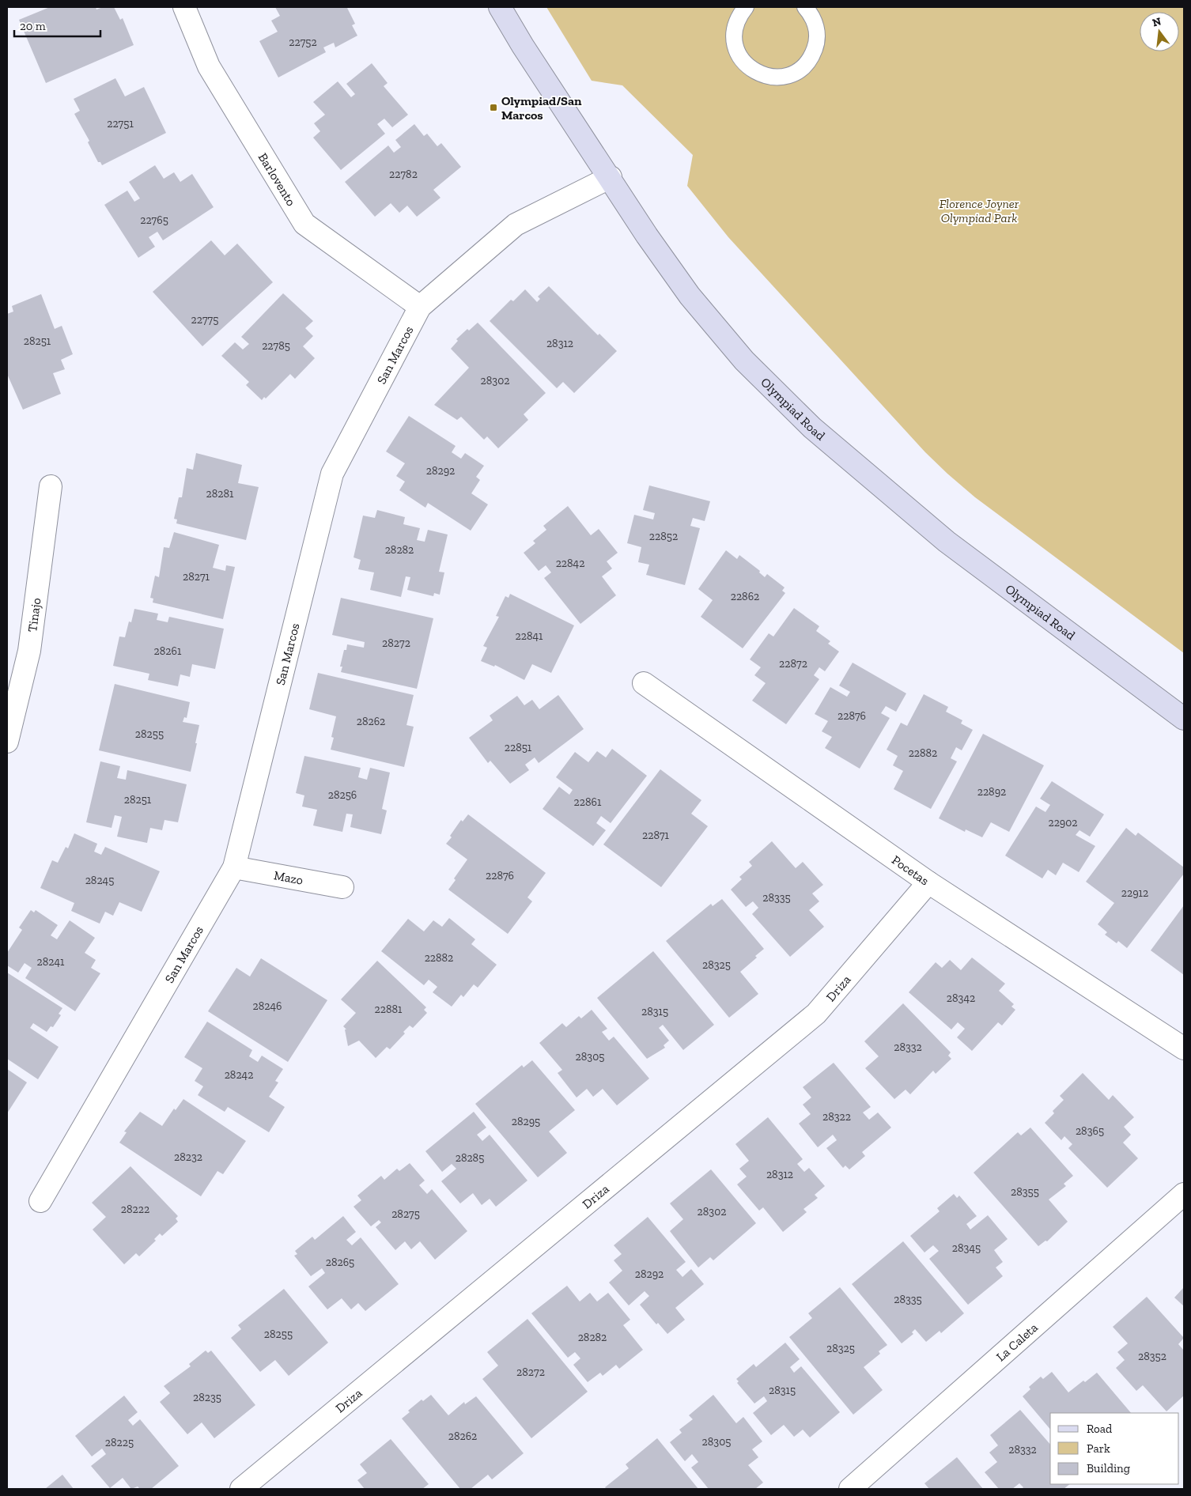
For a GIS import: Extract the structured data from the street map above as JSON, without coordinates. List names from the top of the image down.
{
  "streets": {
    "main road": ["Olympiad Road"],
    "street": [
      "Barlovento",
      "San Marcos",
      "Tinajo",
      "Pocetas",
      "Mazo",
      "Driza",
      "La Caleta"
    ]
  },
  "crossings": [
    ["Barlovento", "San Marcos"],
    ["San Marcos", "Olympiad Road"],
    ["San Marcos", "Mazo"],
    ["Pocetas", "Driza"]
  ],
  "parks": ["Florence Joyner Olympiad Park"],
  "places": {
    "transit": ["Olympiad/San Marcos"]
  },
  "house_numbers": [
    "22752",
    "22751",
    "22782",
    "22765",
    "22775",
    "28251",
    "28312",
    "22785",
    "28302",
    "28292",
    "28281",
    "22852",
    "28282",
    "22842",
    "28271",
    "22862",
    "22841",
    "28272",
    "28261",
    "22872",
    "22876",
    "28262",
    "28255",
    "22851",
    "22882",
    "22892",
    "28256",
    "28251",
    "22861",
    "22902",
    "22871",
    "22876",
    "28245",
    "22912",
    "28335",
    "22882",
    "28241",
    "28325",
    "28342",
    "28246",
    "22881",
    "28315",
    "28332",
    "28305",
    "28242",
    "28322",
    "28295",
    "28365",
    "28232",
    "28285",
    "28312",
    "28355",
    "28222",
    "28302",
    "28275",
    "28345",
    "28265",
    "28292",
    "28335",
    "28255",
    "28282",
    "28325",
    "28352",
    "28272",
    "28315",
    "28235",
    "28262",
    "28305",
    "28225",
    "28332"
  ],
  "legend": ["Road", "Park", "Building"],
  "scale_bar": "20 m",
  "north": "top"
}
